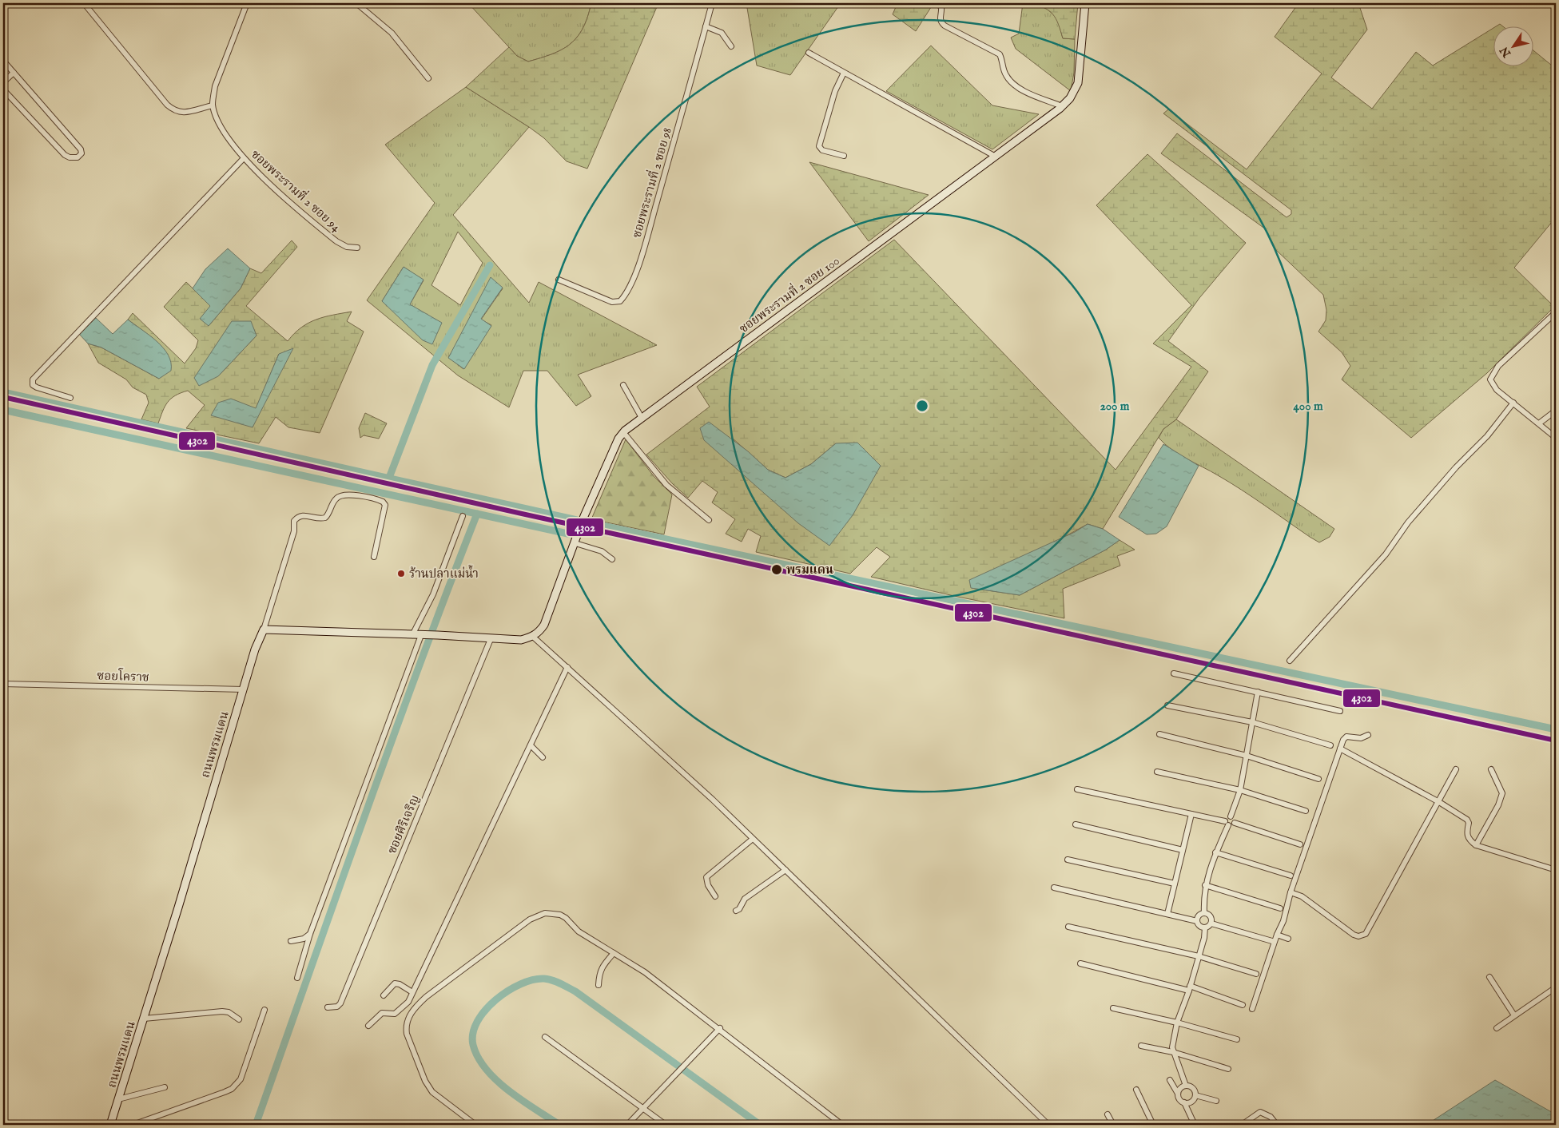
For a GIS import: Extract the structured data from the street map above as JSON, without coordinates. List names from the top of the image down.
{
  "streets": {
    "main road": ["ซอยพระรามที่ 2 ซอย 100", "ถนนพรมแดน"],
    "street": [
      "ซอยพระรามที่ 2 ซอย 98",
      "ซอยพระรามที่ 2 ซอย 94",
      "ซอยโคราช",
      "ซอยศิริเจริญ"
    ]
  },
  "crossings": [
    ["ซอยโคราช", "ถนนพรมแดน"]
  ],
  "places": ["พรมแดน", "ร้านปลาแม่น้ำ"],
  "lines": ["transit line 4302"],
  "north": "bottom left",
  "rings": ["200 m", "400 m"]
}
